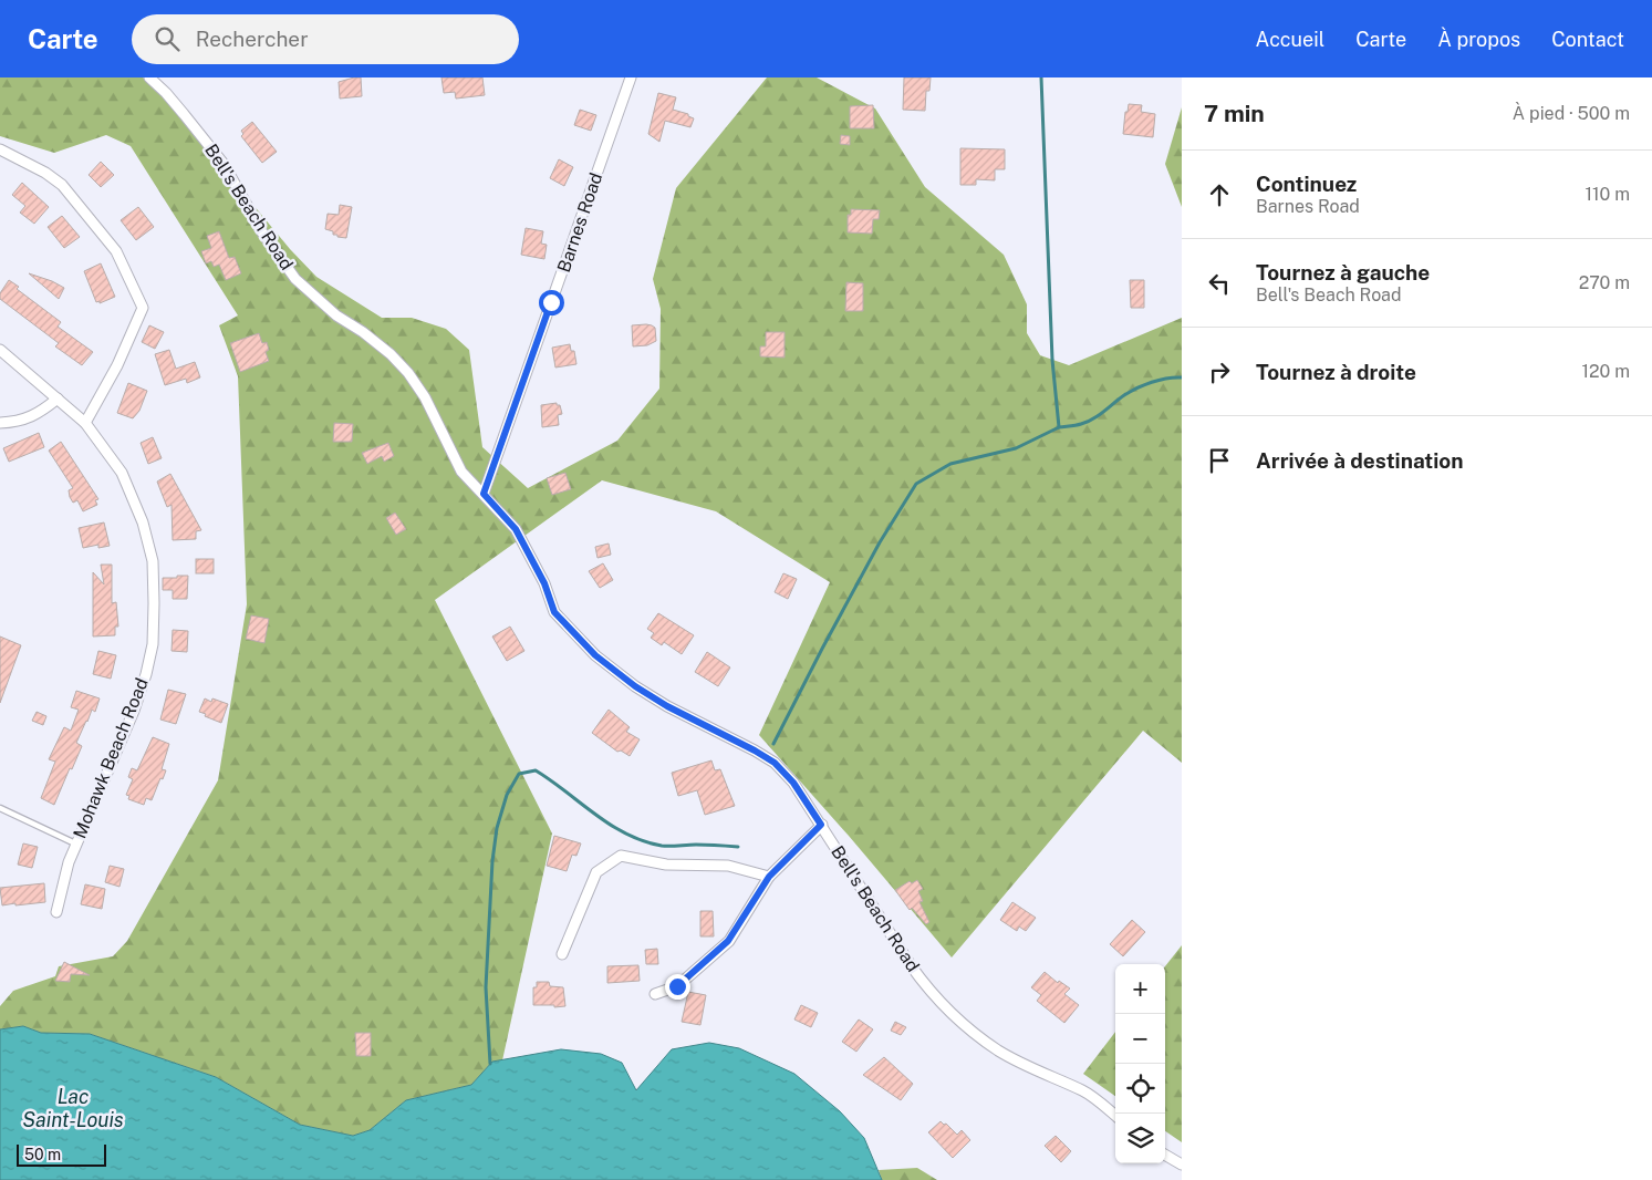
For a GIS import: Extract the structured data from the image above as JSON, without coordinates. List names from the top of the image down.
{
  "streets": {
    "street": ["Bell's Beach Road", "Barnes Road", "Mohawk Beach Road"]
  },
  "crossings": [
    ["Bell's Beach Road", "Barnes Road"]
  ],
  "water": ["Lac Saint-Louis"],
  "scale_bar": "50 m",
  "page": {
    "header": "Carte",
    "search": "Rechercher",
    "nav": [
      "Accueil",
      "Carte",
      "À propos",
      "Contact"
    ],
    "heading": ["7 min", "À pied · 500 m"],
    "list": [
      ["Continuez", "Barnes Road", "110 m"],
      ["Tournez à gauche", "Bell's Beach Road", "270 m"],
      ["Tournez à droite", "120 m"],
      "Arrivée à destination"
    ],
    "map_buttons": ["+", "−"],
    "scale": "50 m"
  }
}
